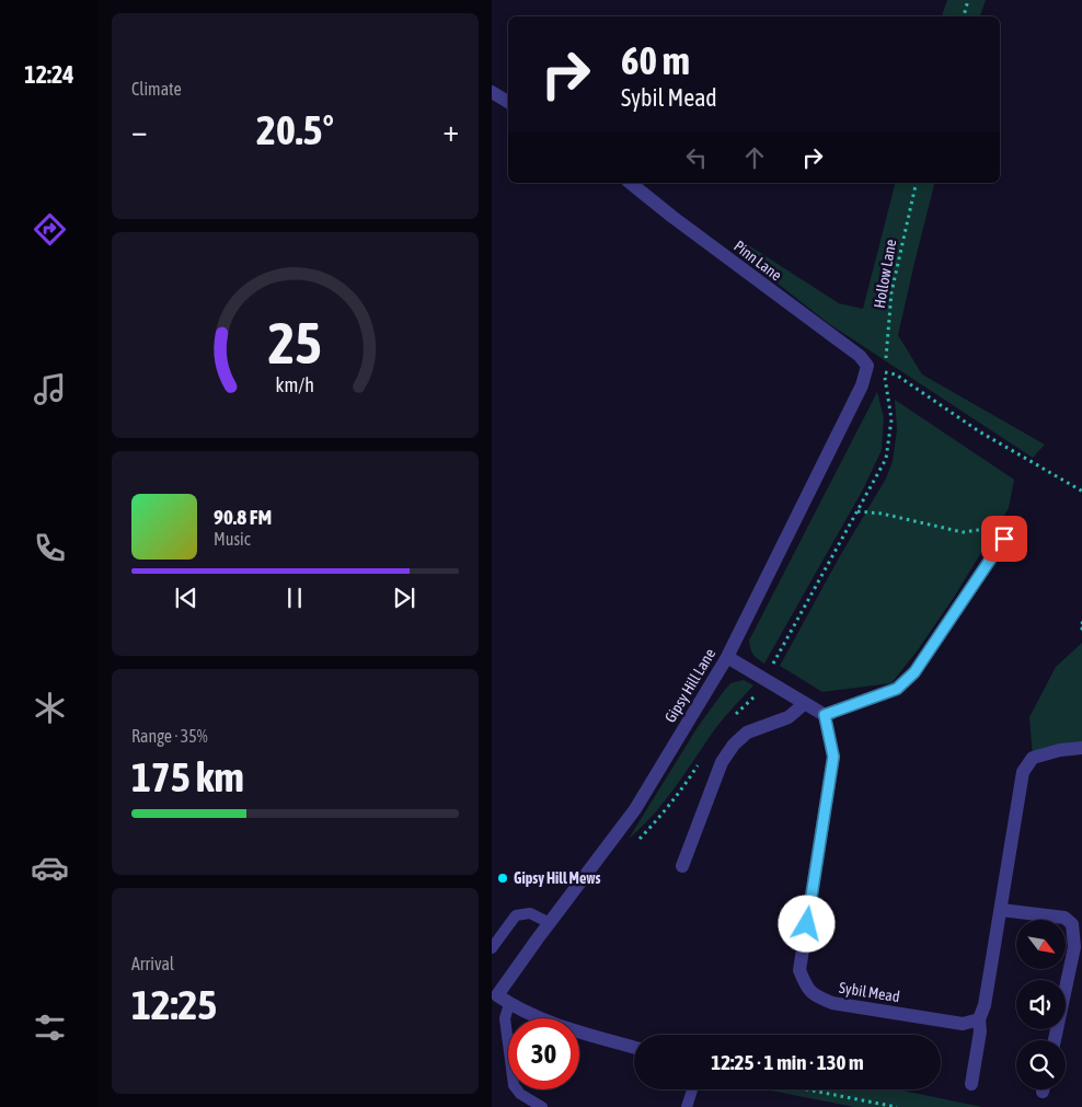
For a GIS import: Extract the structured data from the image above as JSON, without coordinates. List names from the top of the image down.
{
  "streets": {
    "street": ["Pinn Lane", "Gipsy Hill Lane", "Sybil Mead"],
    "path": ["Hollow Lane"]
  },
  "crossings": [
    ["Pinn Lane", "Gipsy Hill Lane"]
  ],
  "places": ["Gipsy Hill Mews"],
  "north": "bottom right",
  "page": {
    "tabs": "12:24",
    "tile": [
      "Climate",
      ["Range · 35%", "175 km"],
      ["Arrival", "12:25"]
    ],
    "turn": ["60 m", "Sybil Mead"],
    "heat": ["−", "20.5°", "+"],
    "song": ["90.8 FM", "Music"],
    "limit": "30",
    "trip": "12:25 · 1 min · 130 m",
    "gauge": ["25", "km/h"]
  }
}
